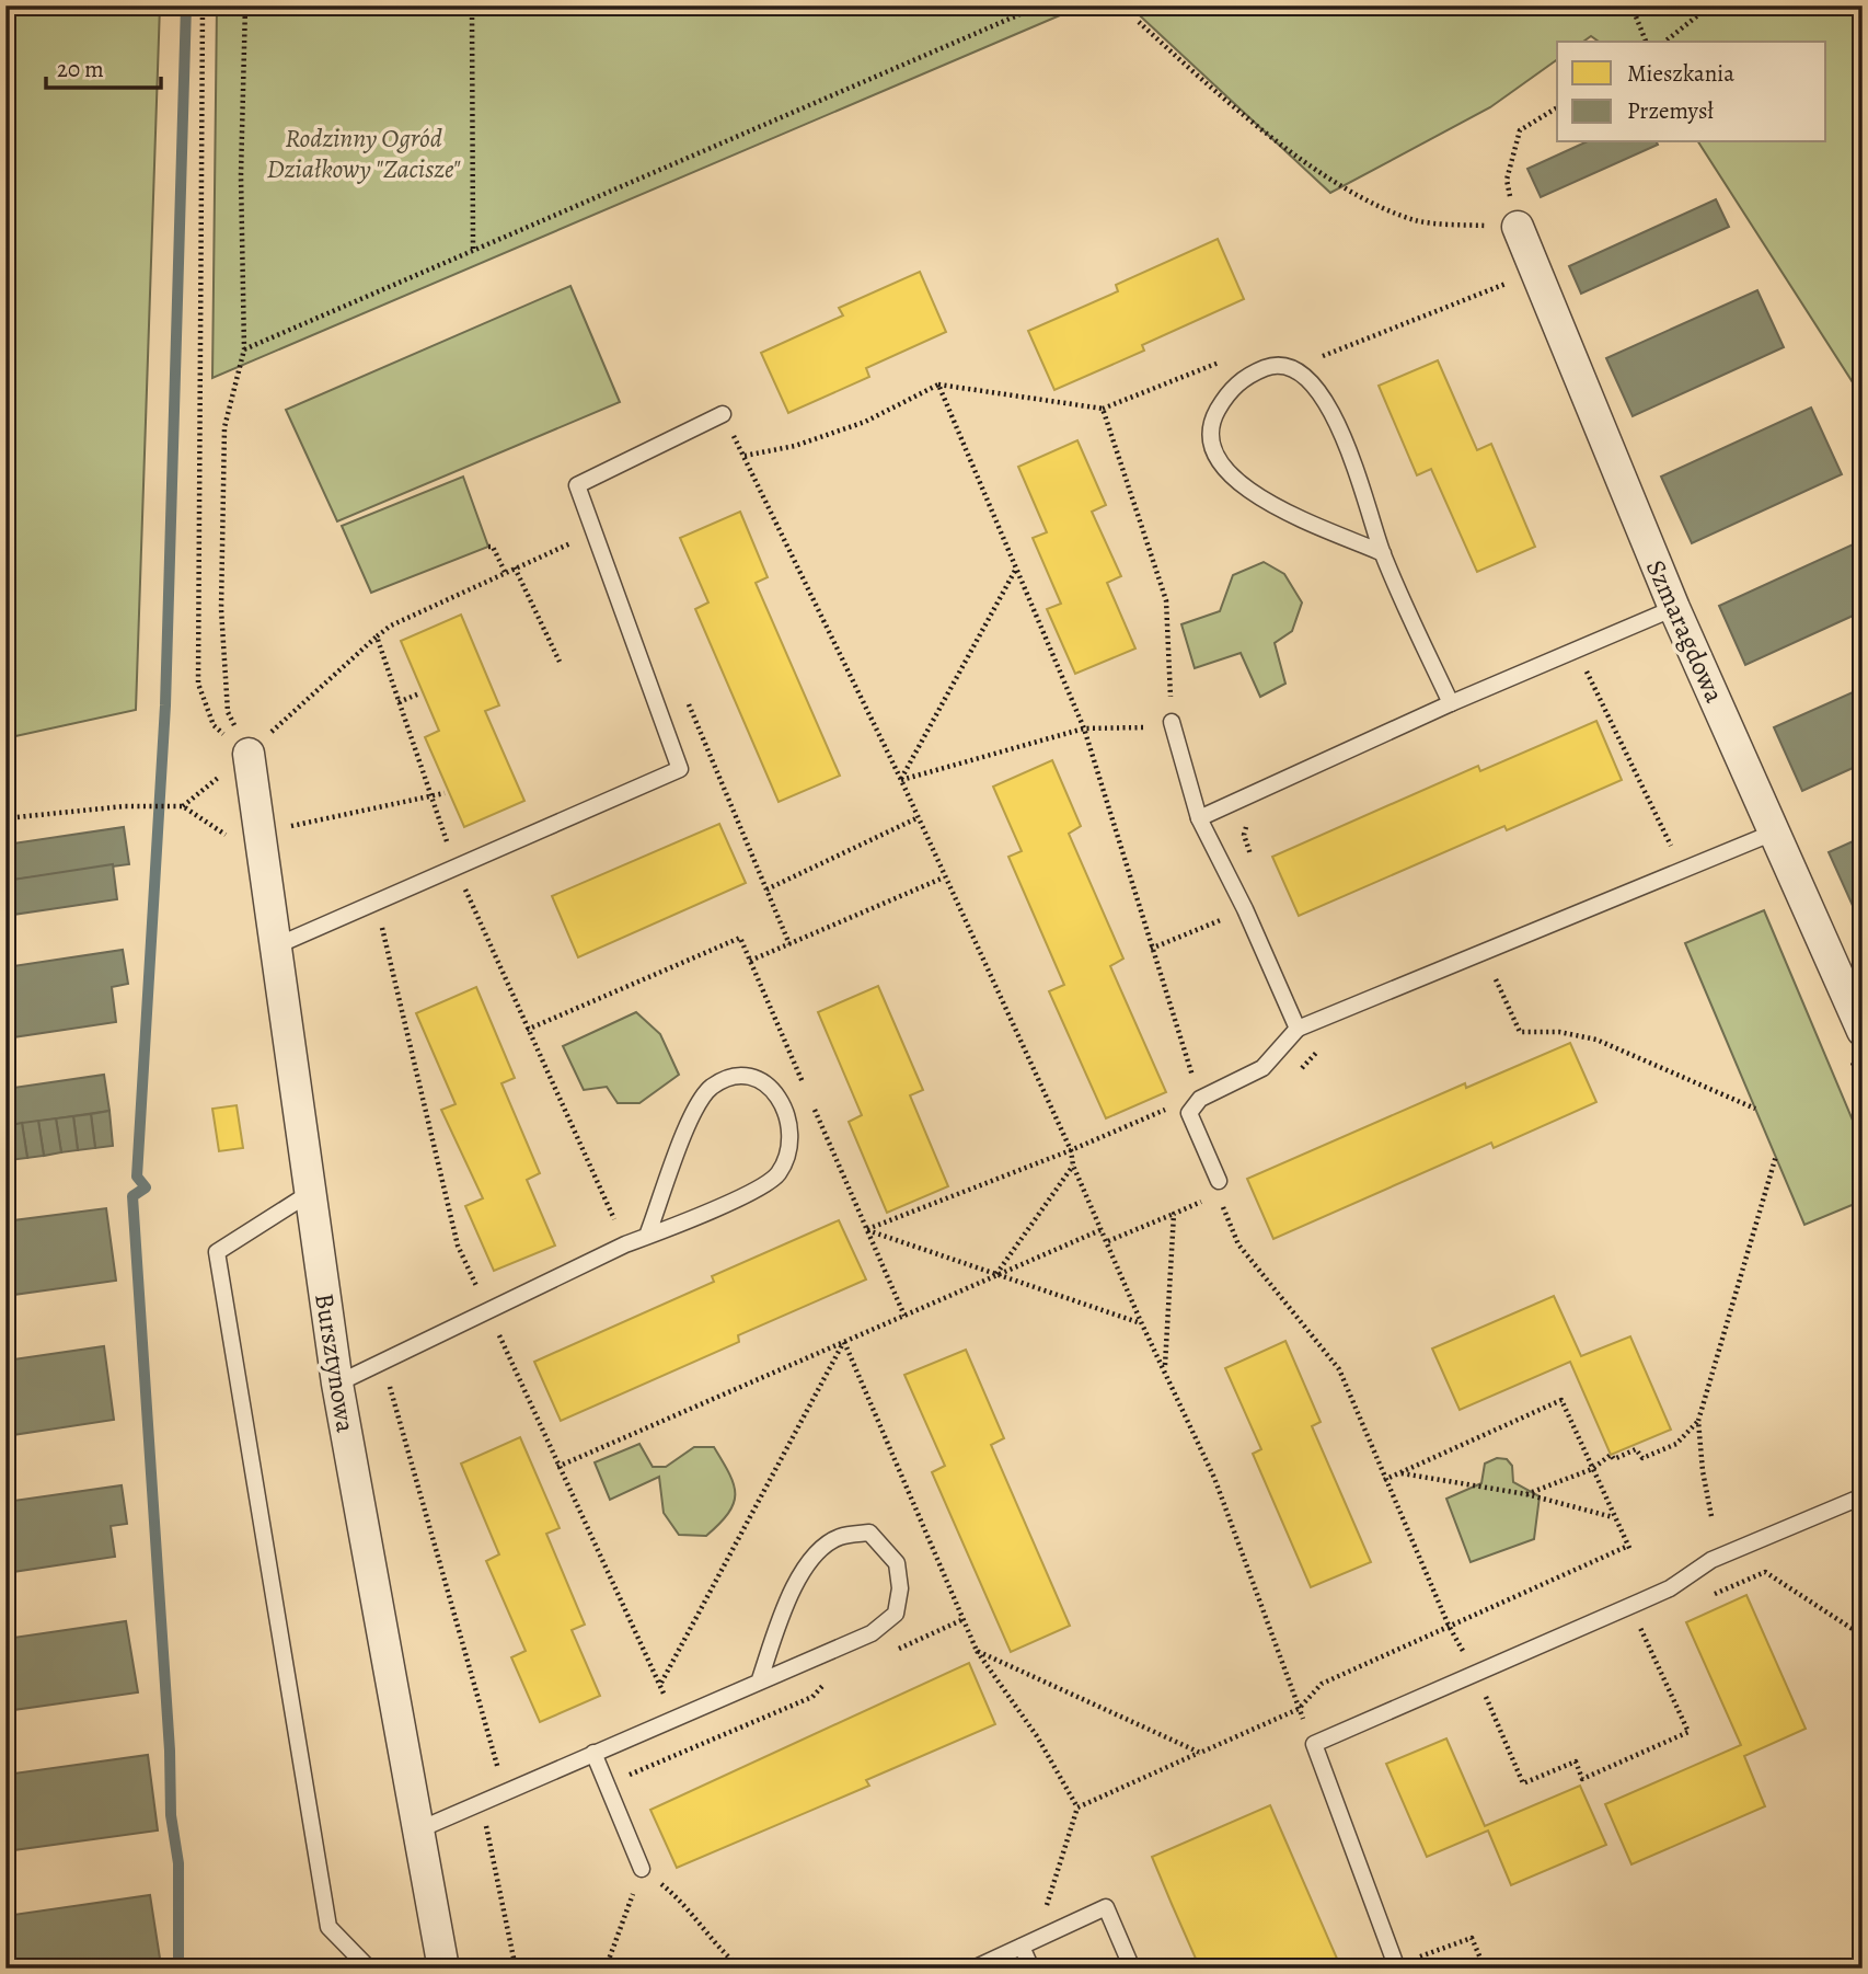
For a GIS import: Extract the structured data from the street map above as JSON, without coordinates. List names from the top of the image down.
{
  "streets": {
    "street": ["Szmaragdowa", "Bursztynowa"]
  },
  "parks": ["Rodzinny Ogród Działkowy \"Zacisze\""],
  "legend": ["Mieszkania", "Przemysł"],
  "scale_bar": "20 m"
}
